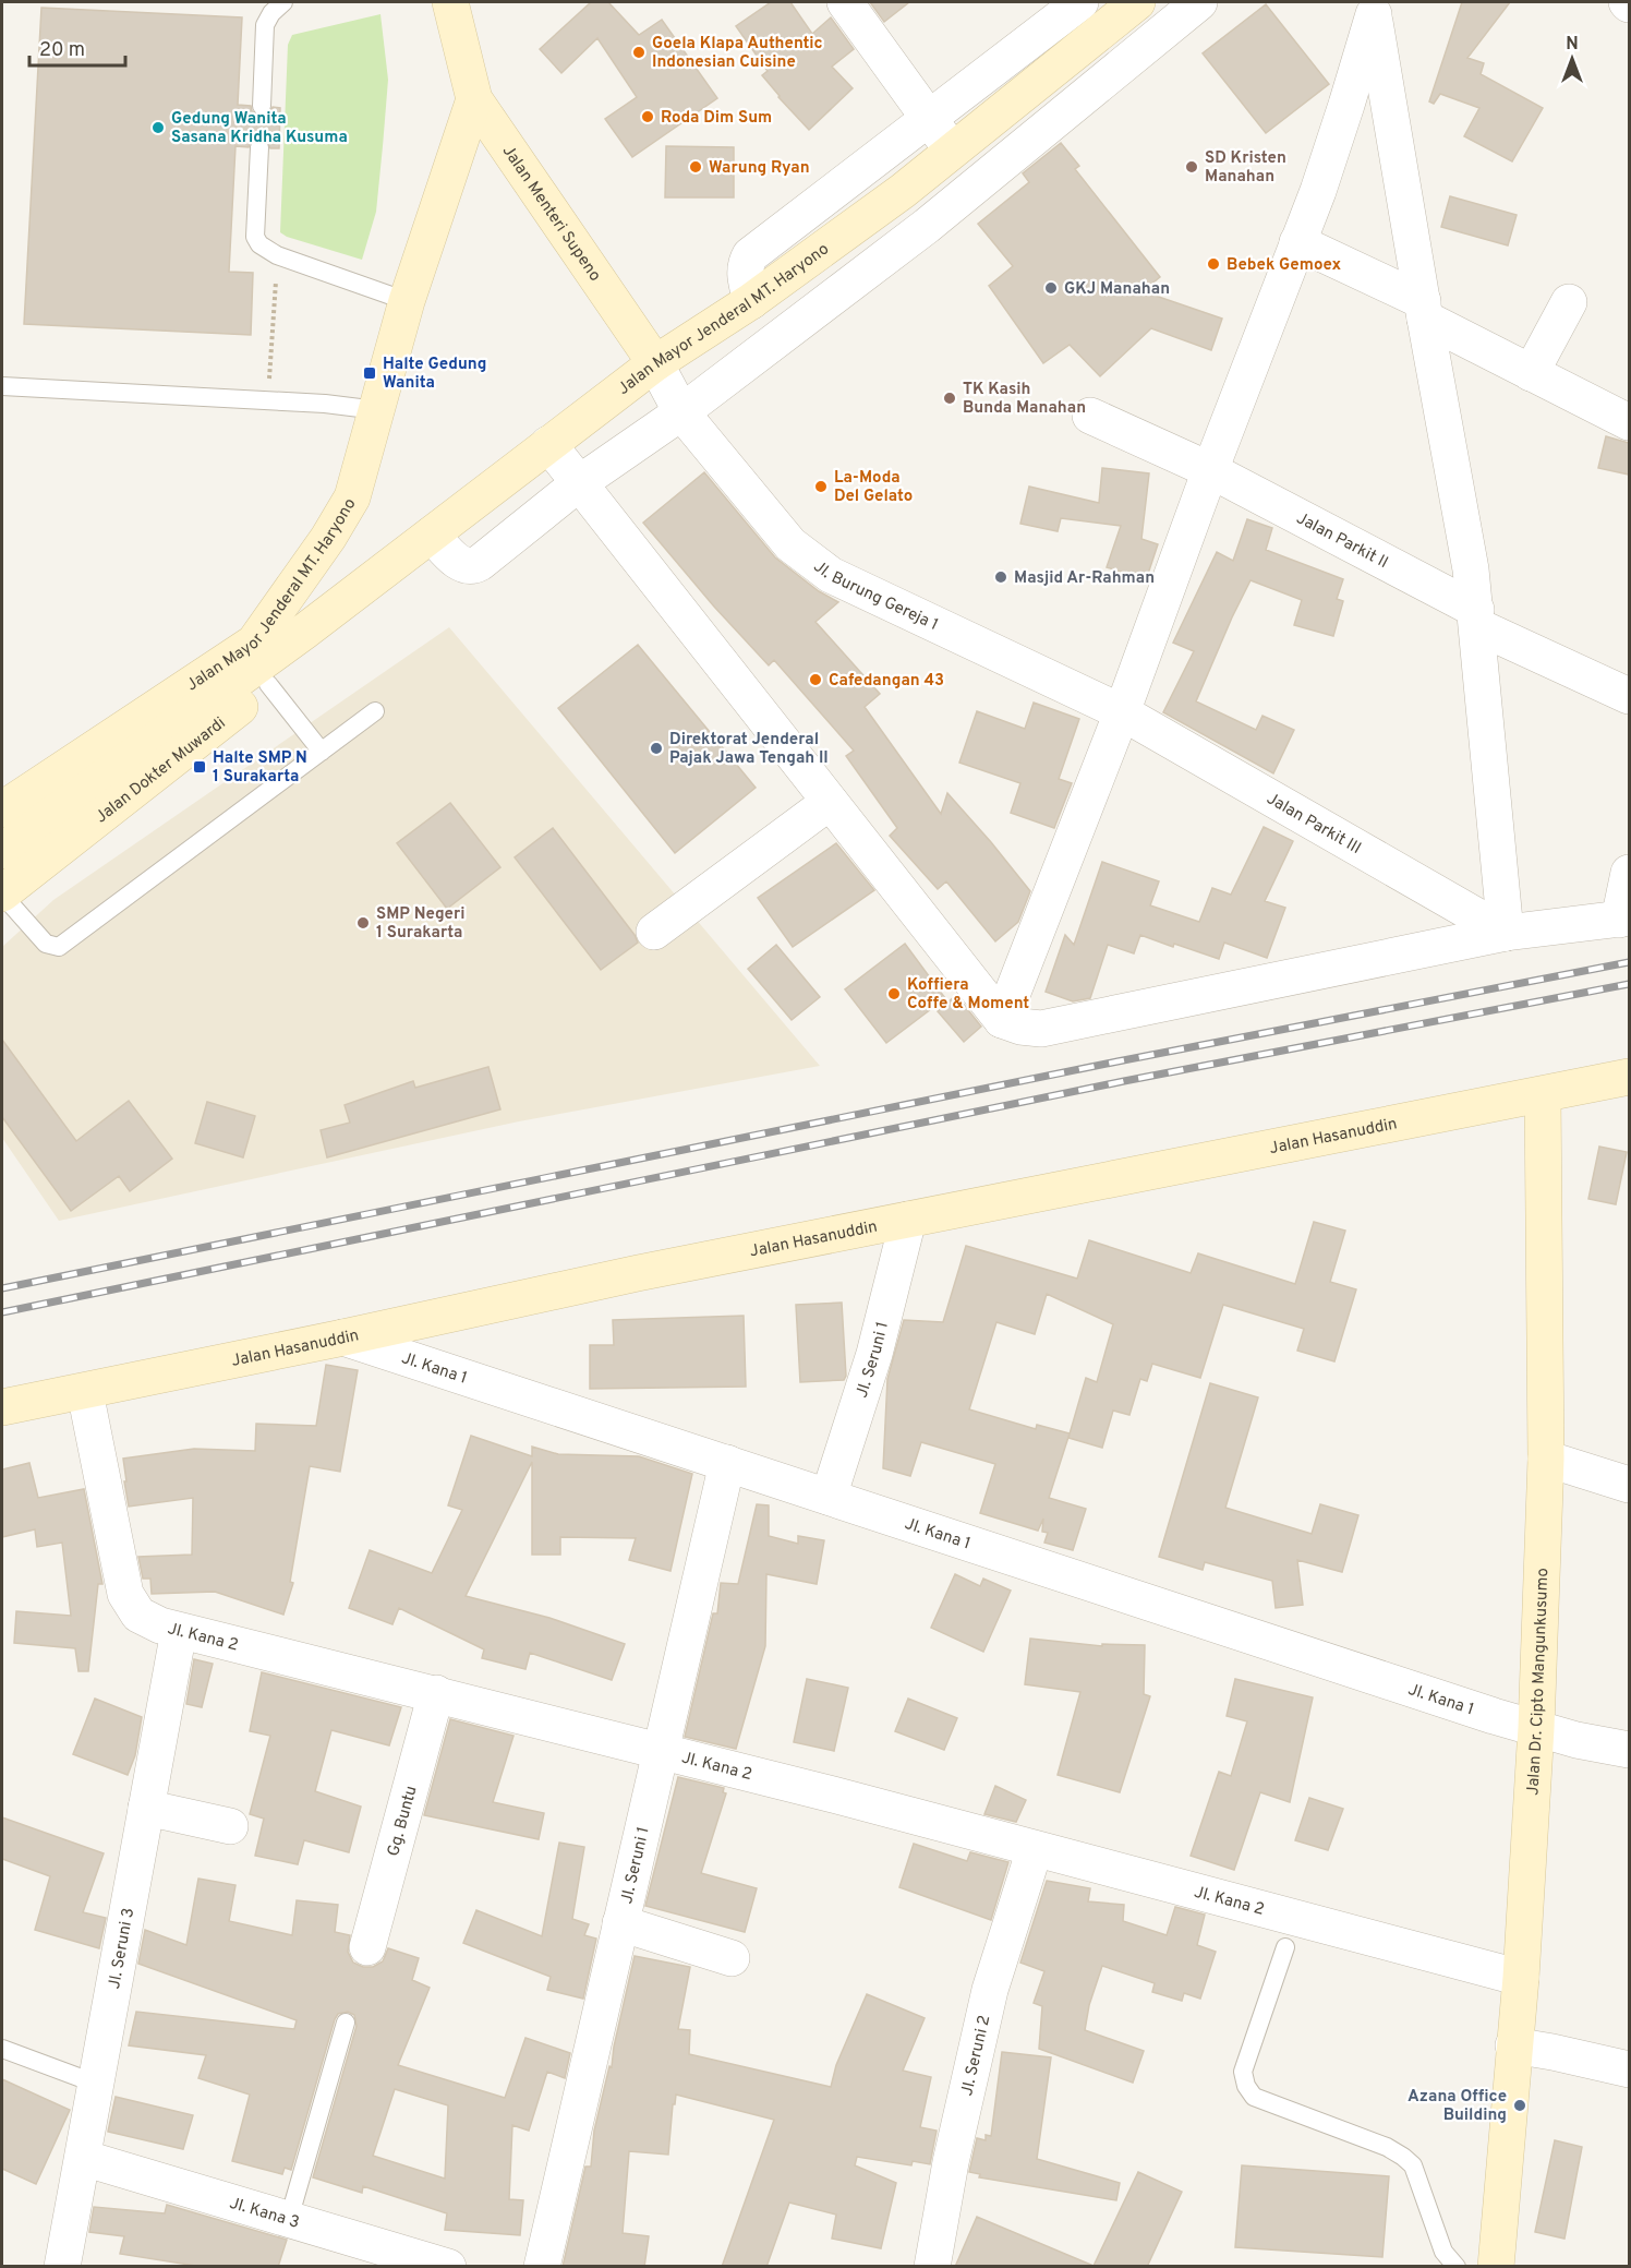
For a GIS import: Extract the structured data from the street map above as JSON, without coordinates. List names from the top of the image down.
{
  "streets": {
    "main road": [
      "Jalan Menteri Supeno",
      "Jalan Mayor Jenderal MT. Haryono",
      "Jalan Dokter Muwardi",
      "Jalan Hasanuddin",
      "Jalan Dr. Cipto Mangunkusumo"
    ],
    "street": [
      "Jalan Parkit II",
      "Jl. Burung Gereja 1",
      "Jalan Parkit III",
      "Jl. Seruni 1",
      "Jl. Kana 1",
      "Jl. Kana 2",
      "Gg. Buntu",
      "Jl. Seruni 3",
      "Jl. Seruni 2",
      "Jl. Kana 3"
    ]
  },
  "crossings": [
    ["Jalan Menteri Supeno", "Jalan Mayor Jenderal MT. Haryono"],
    ["Jalan Menteri Supeno", "Jl. Burung Gereja 1"],
    ["Jalan Mayor Jenderal MT. Haryono", "Jalan Dokter Muwardi"],
    ["Jl. Burung Gereja 1", "Jalan Parkit III"],
    ["Jalan Hasanuddin", "Jl. Seruni 1"],
    ["Jalan Hasanuddin", "Jl. Kana 1"],
    ["Jalan Hasanuddin", "Jl. Kana 2"],
    ["Jalan Hasanuddin", "Jalan Dr. Cipto Mangunkusumo"],
    ["Jl. Seruni 1", "Jl. Kana 1"],
    ["Jl. Seruni 1", "Jl. Kana 2"],
    ["Jl. Kana 1", "Jalan Dr. Cipto Mangunkusumo"],
    ["Jl. Kana 2", "Jalan Dr. Cipto Mangunkusumo"],
    ["Jl. Kana 2", "Gg. Buntu"],
    ["Jl. Kana 2", "Jl. Seruni 3"],
    ["Jl. Kana 2", "Jl. Seruni 2"],
    ["Jl. Seruni 3", "Jl. Kana 3"]
  ],
  "places": {
    "other": [
      "Goela Klapa Authentic Indonesian Cuisine",
      "Roda Dim Sum",
      "Gedung Wanita Sasana Kridha Kusuma",
      "Warung Ryan",
      "SD Kristen Manahan",
      "Bebek Gemoex",
      "GKJ Manahan",
      "TK Kasih Bunda Manahan",
      "La-Moda Del Gelato",
      "Masjid Ar-Rahman",
      "Cafedangan 43",
      "Direktorat Jenderal Pajak Jawa Tengah II",
      "SMP Negeri 1 Surakarta",
      "Koffiera Coffe & Moment",
      "Azana Office Building"
    ],
    "transit": ["Halte Gedung Wanita", "Halte SMP N 1 Surakarta"]
  },
  "scale_bar": "20 m",
  "north": "top"
}
